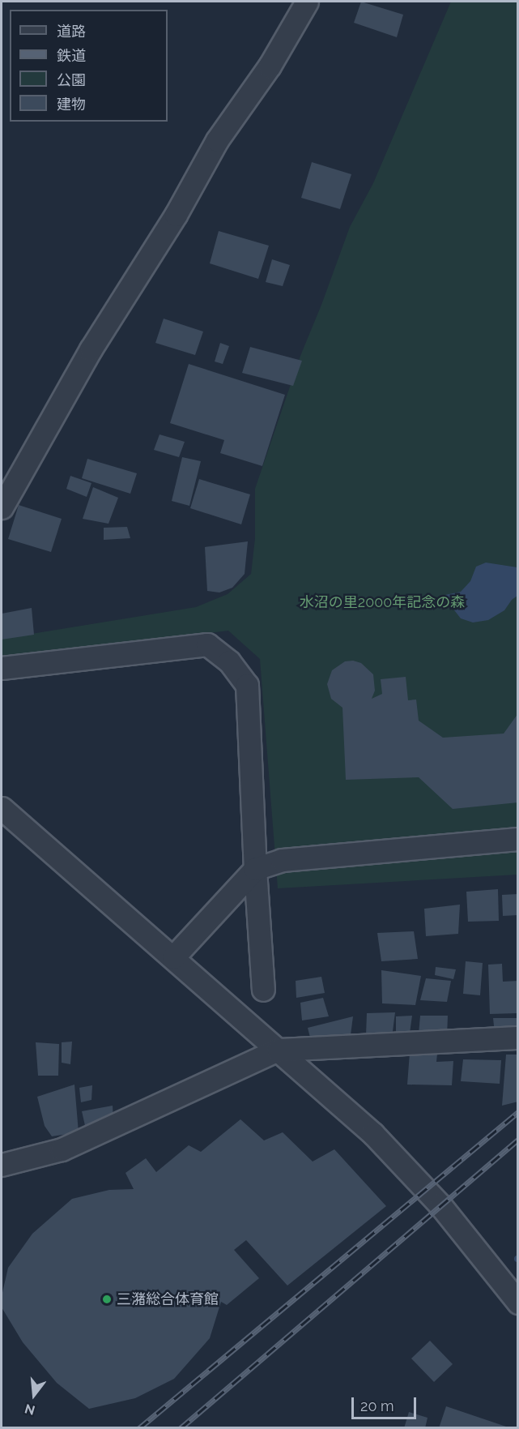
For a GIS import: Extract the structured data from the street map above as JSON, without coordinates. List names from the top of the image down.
{
  "parks": ["水沼の里2000年記念の森"],
  "places": ["三潴総合体育館"],
  "legend": [
    "道路",
    "鉄道",
    "公園",
    "建物"
  ],
  "scale_bar": "20 m",
  "north": "bottom"
}
